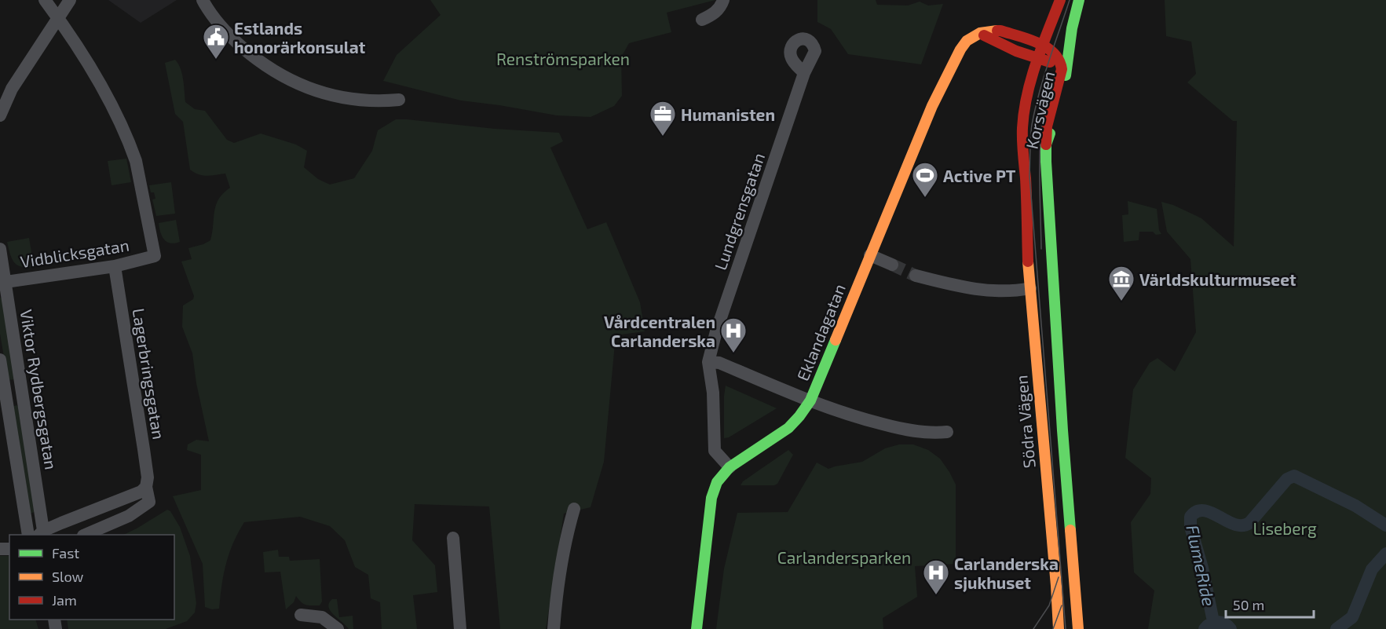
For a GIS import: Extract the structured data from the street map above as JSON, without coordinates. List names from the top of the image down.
{
  "streets": {
    "main road": ["Korsvägen", "Eklandagatan", "Södra Vägen"],
    "street": [
      "Lundgrensgatan",
      "Vidblicksgatan",
      "Lagerbringsgatan",
      "Viktor Rydbergsgatan"
    ]
  },
  "crossings": [
    ["Korsvägen", "Södra Vägen"],
    ["Vidblicksgatan", "Lagerbringsgatan"],
    ["Vidblicksgatan", "Viktor Rydbergsgatan"]
  ],
  "water": ["FlumeRide"],
  "parks": ["Renströmsparken", "Liseberg", "Carlandersparken"],
  "places": {
    "public building": ["Estlands honorärkonsulat"],
    "office": ["Humanisten"],
    "sports": ["Active PT"],
    "museum": ["Världskulturmuseet"],
    "hospital": ["Vårdcentralen Carlanderska", "Carlanderska sjukhuset"]
  },
  "legend": ["Fast", "Slow", "Jam"],
  "scale_bar": "50 m"
}
